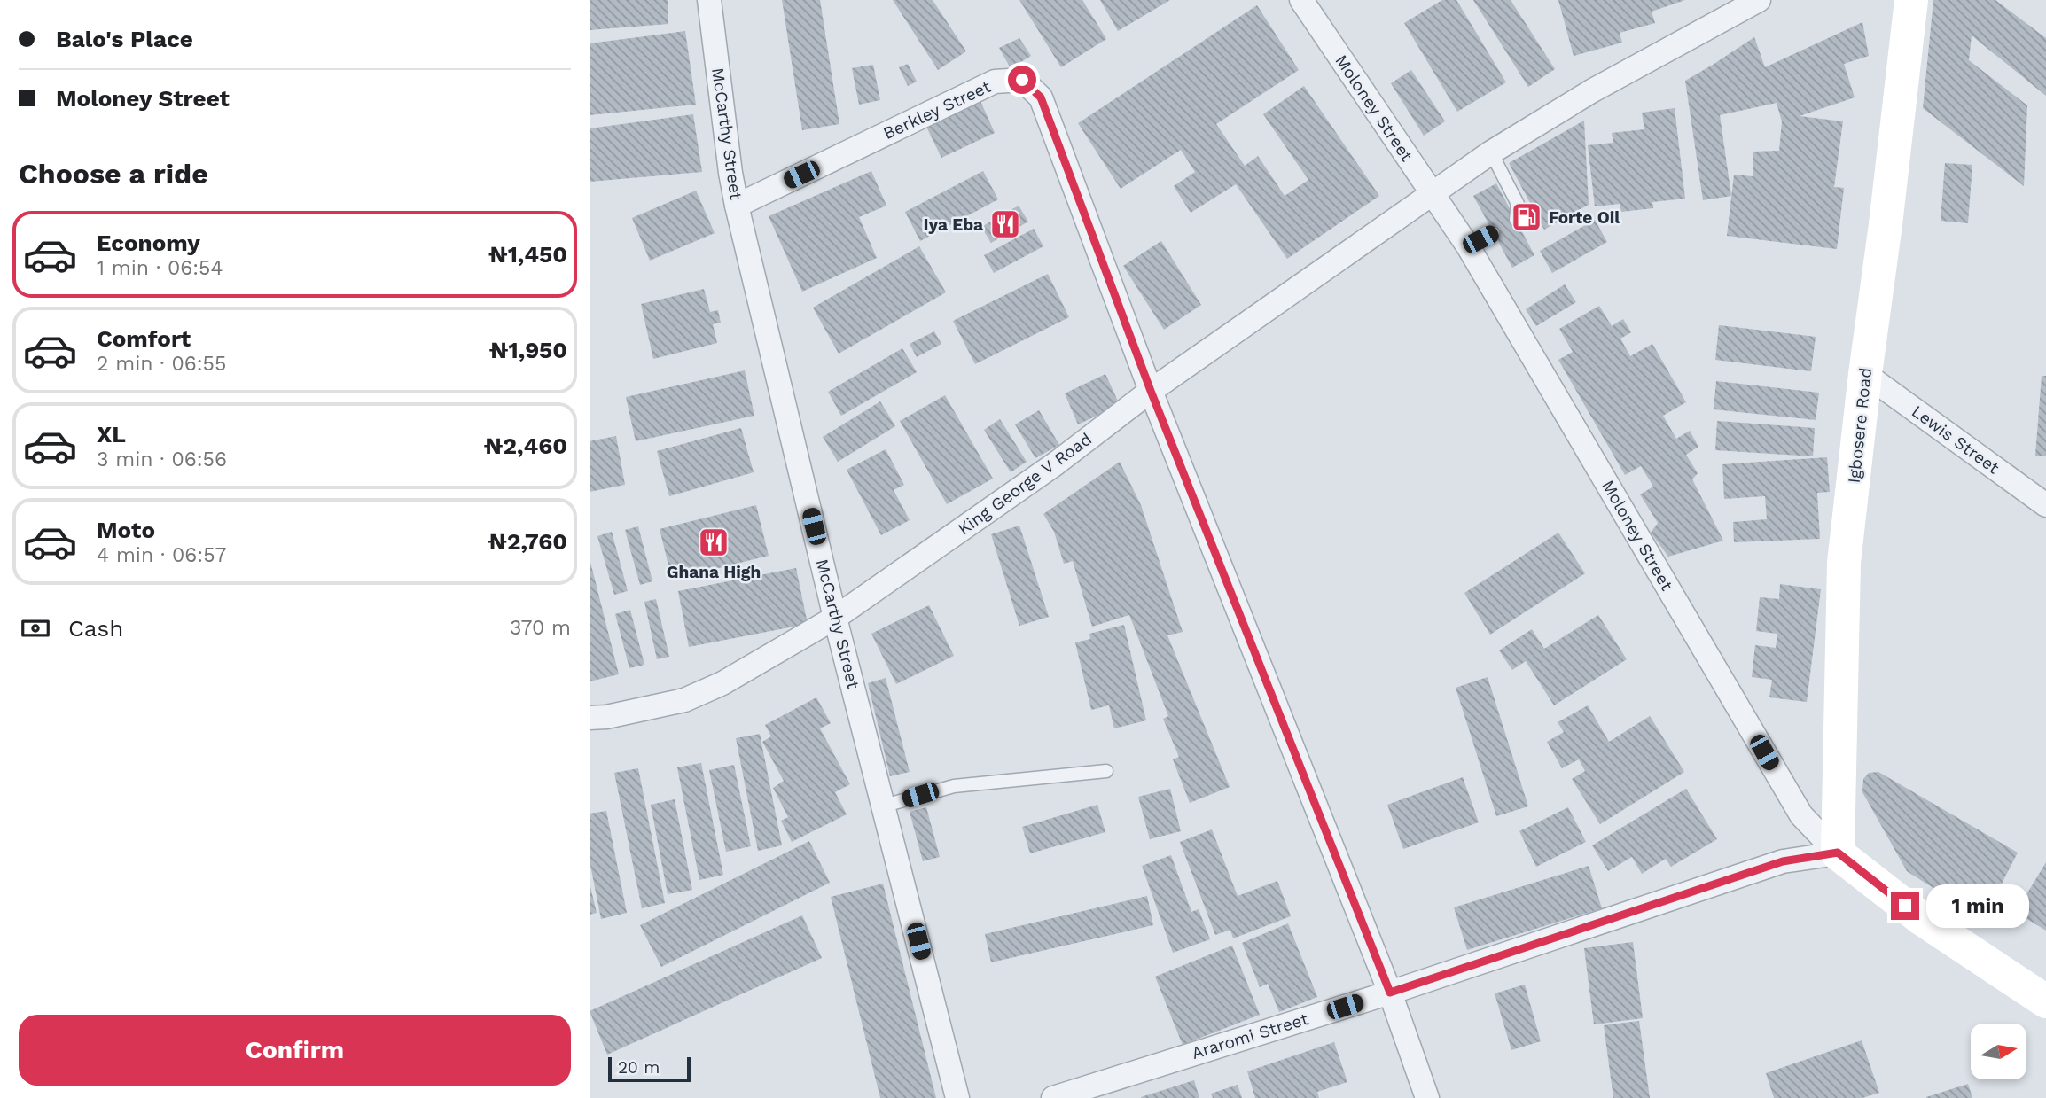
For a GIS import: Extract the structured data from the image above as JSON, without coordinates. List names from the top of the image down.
{
  "streets": {
    "main road": ["Moloney Street", "Igbosere Road"],
    "street": [
      "Berkley Street",
      "McCarthy Street",
      "Lewis Street",
      "King George V Road",
      "Araromi Street"
    ]
  },
  "crossings": [
    ["Moloney Street", "Igbosere Road"],
    ["Moloney Street", "King George V Road"],
    ["Moloney Street", "Araromi Street"],
    ["Berkley Street", "McCarthy Street"],
    ["Berkley Street", "King George V Road"],
    ["Berkley Street", "Araromi Street"],
    ["McCarthy Street", "King George V Road"],
    ["Igbosere Road", "Lewis Street"],
    ["Igbosere Road", "Araromi Street"]
  ],
  "places": {
    "fuel station": ["Forte Oil"],
    "restaurant": ["Iya Eba", "Ghana High"]
  },
  "scale_bar": "20 m",
  "north": "right",
  "page": {
    "banner": ["Balo's Place", "Moloney Street"],
    "heading": "Choose a ride",
    "list": [
      {
        "name": "Economy",
        "note": "1 min · 06:54",
        "value": "₦1,450"
      },
      {
        "name": "Comfort",
        "note": "2 min · 06:55",
        "value": "₦1,950"
      },
      {
        "name": "XL",
        "note": "3 min · 06:56",
        "value": "₦2,460"
      },
      {
        "name": "Moto",
        "note": "4 min · 06:57",
        "value": "₦2,760"
      }
    ],
    "pay": ["Cash", "370 m"],
    "bubble": "1 min",
    "buttons": "Confirm",
    "scale": "20 m"
  }
}
